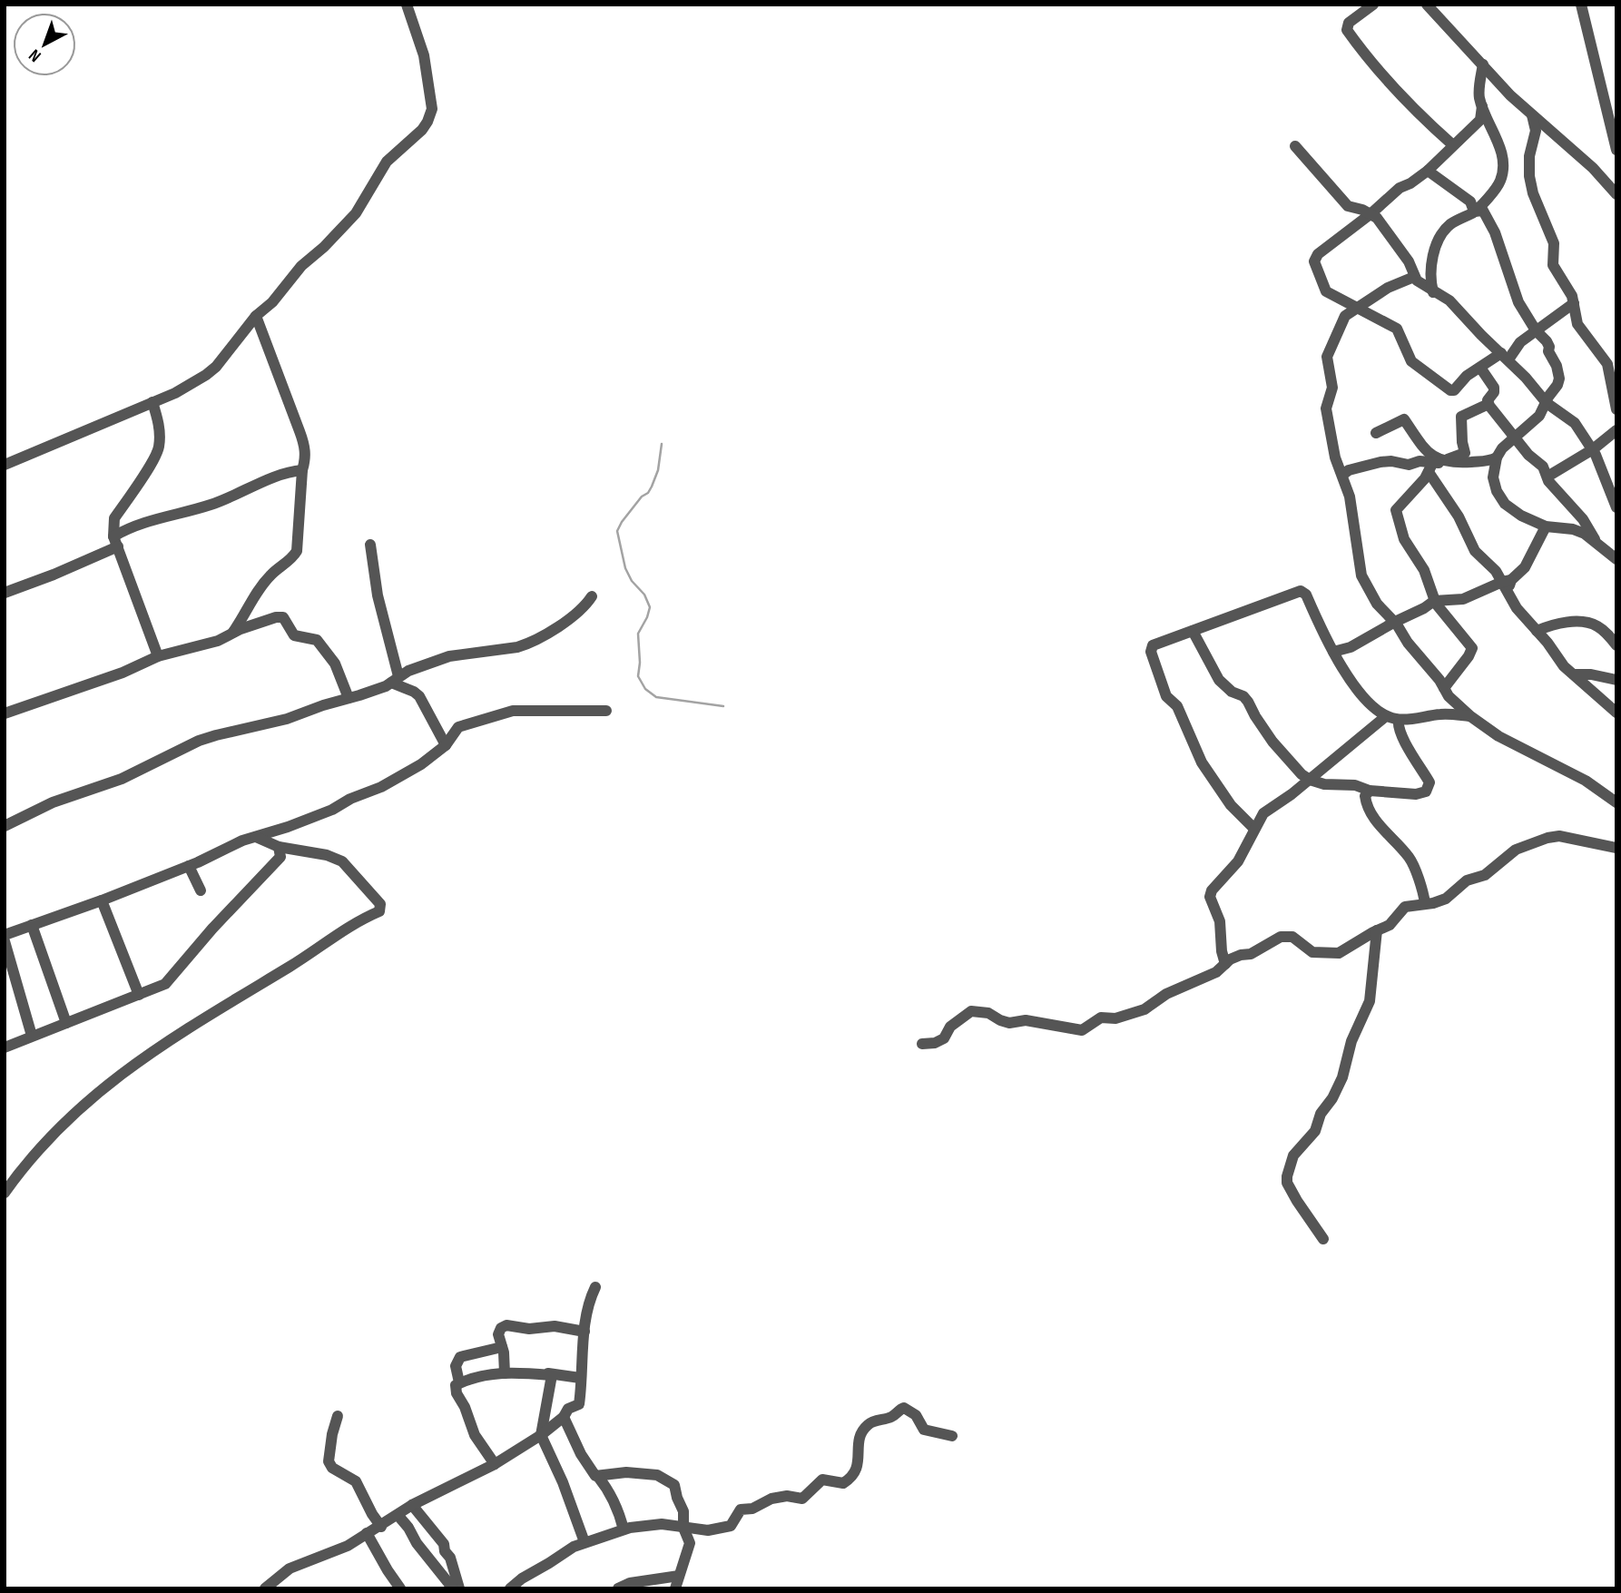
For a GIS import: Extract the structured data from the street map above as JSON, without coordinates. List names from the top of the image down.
{
  "north": "bottom left"
}
